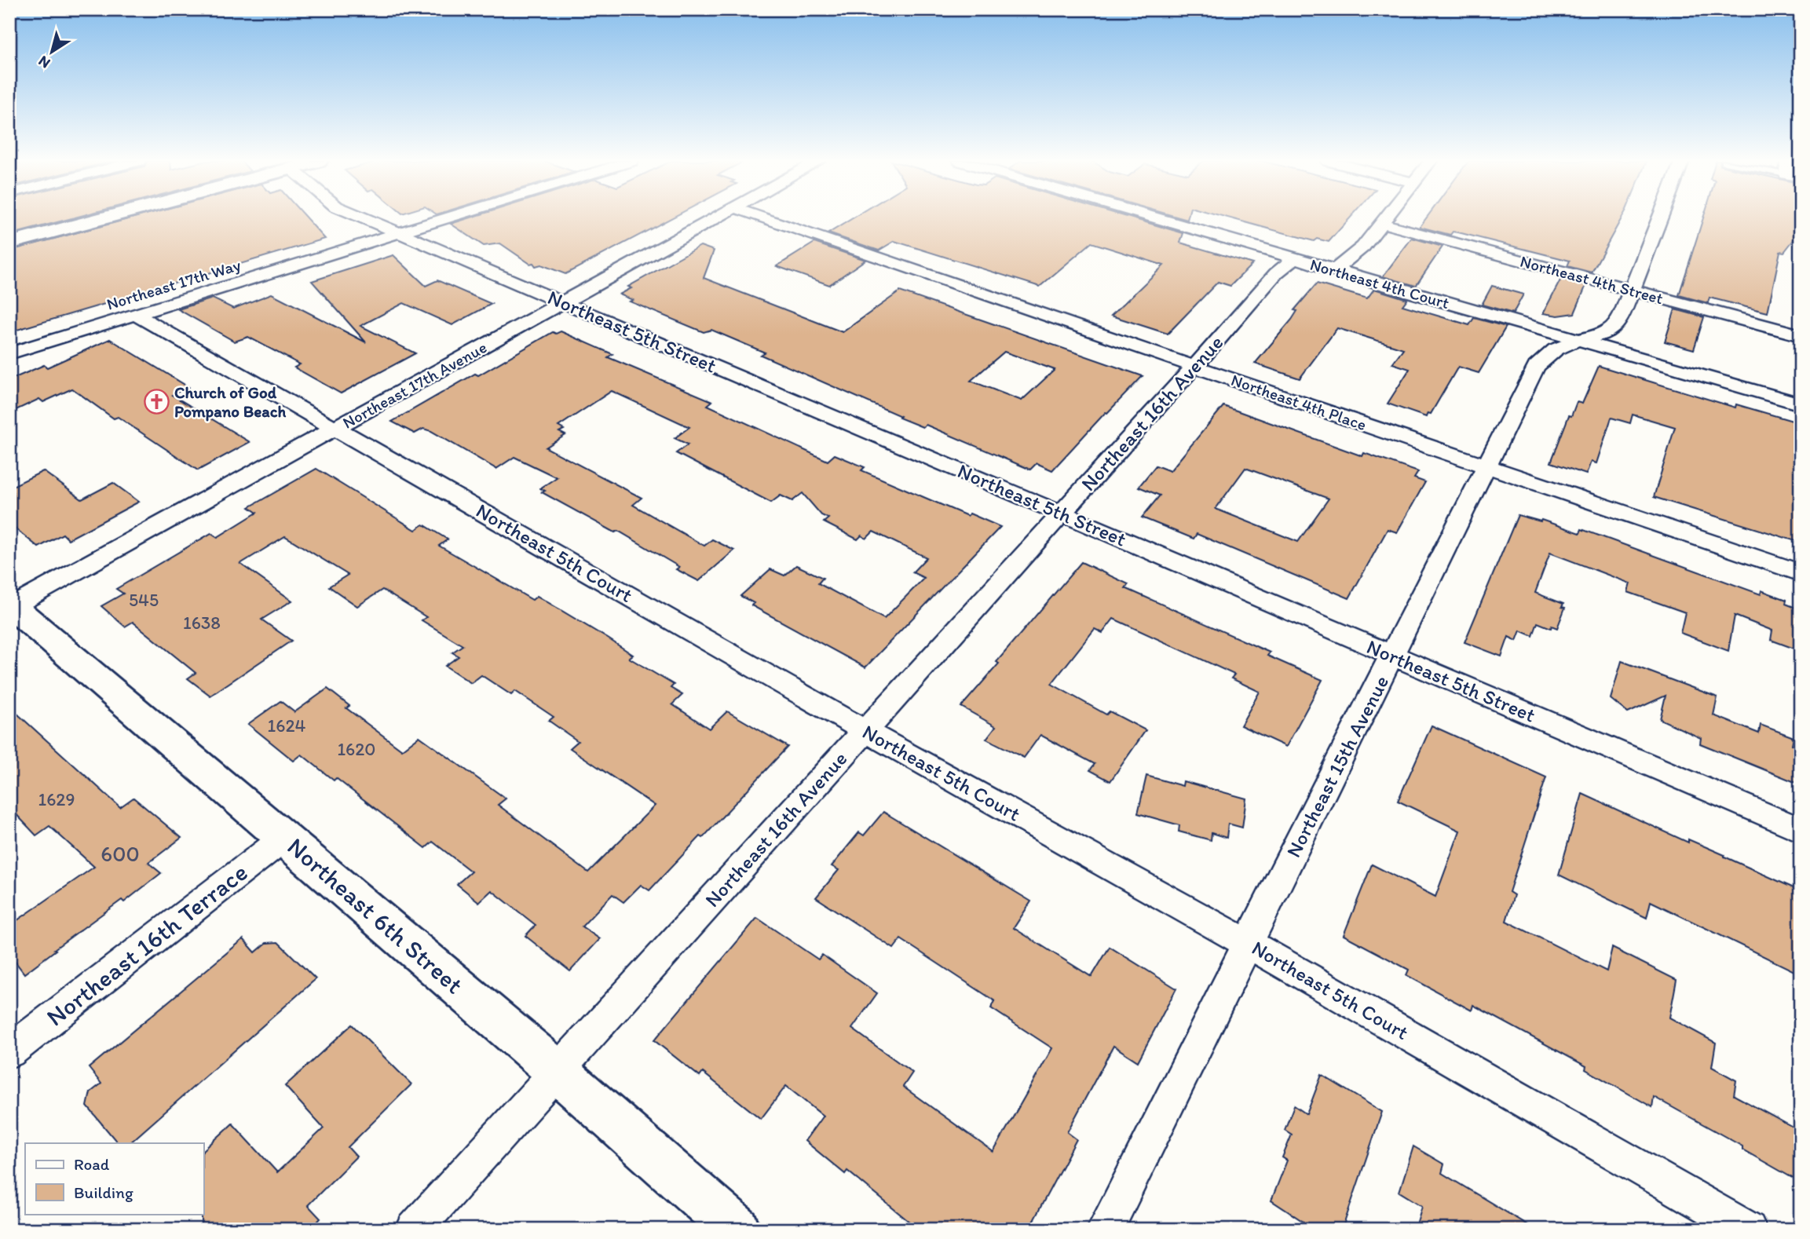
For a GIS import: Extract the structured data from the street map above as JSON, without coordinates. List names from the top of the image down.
{
  "streets": {
    "street": [
      "Northeast 4th Street",
      "Northeast 4th Court",
      "Northeast 17th Way",
      "Northeast 5th Street",
      "Northeast 17th Avenue",
      "Northeast 4th Place",
      "Northeast 16th Avenue",
      "Northeast 5th Court",
      "Northeast 15th Avenue",
      "Northeast 6th Street",
      "Northeast 16th Terrace"
    ]
  },
  "crossings": [
    ["Northeast 4th Street", "Northeast 15th Avenue"],
    ["Northeast 4th Court", "Northeast 16th Avenue"],
    ["Northeast 4th Court", "Northeast 15th Avenue"],
    ["Northeast 17th Way", "Northeast 5th Street"],
    ["Northeast 17th Way", "Northeast 5th Court"],
    ["Northeast 5th Street", "Northeast 17th Avenue"],
    ["Northeast 5th Street", "Northeast 16th Avenue"],
    ["Northeast 5th Street", "Northeast 15th Avenue"],
    ["Northeast 17th Avenue", "Northeast 5th Court"],
    ["Northeast 17th Avenue", "Northeast 6th Street"],
    ["Northeast 4th Place", "Northeast 16th Avenue"],
    ["Northeast 4th Place", "Northeast 15th Avenue"],
    ["Northeast 16th Avenue", "Northeast 5th Court"],
    ["Northeast 16th Avenue", "Northeast 6th Street"],
    ["Northeast 5th Court", "Northeast 15th Avenue"],
    ["Northeast 6th Street", "Northeast 16th Terrace"]
  ],
  "places": {
    "church": ["Church of God Pompano Beach"]
  },
  "house_numbers": [
    "545",
    "1638",
    "1624",
    "1620",
    "1629",
    "600"
  ],
  "legend": ["Road", "Building"],
  "north": "bottom left"
}
